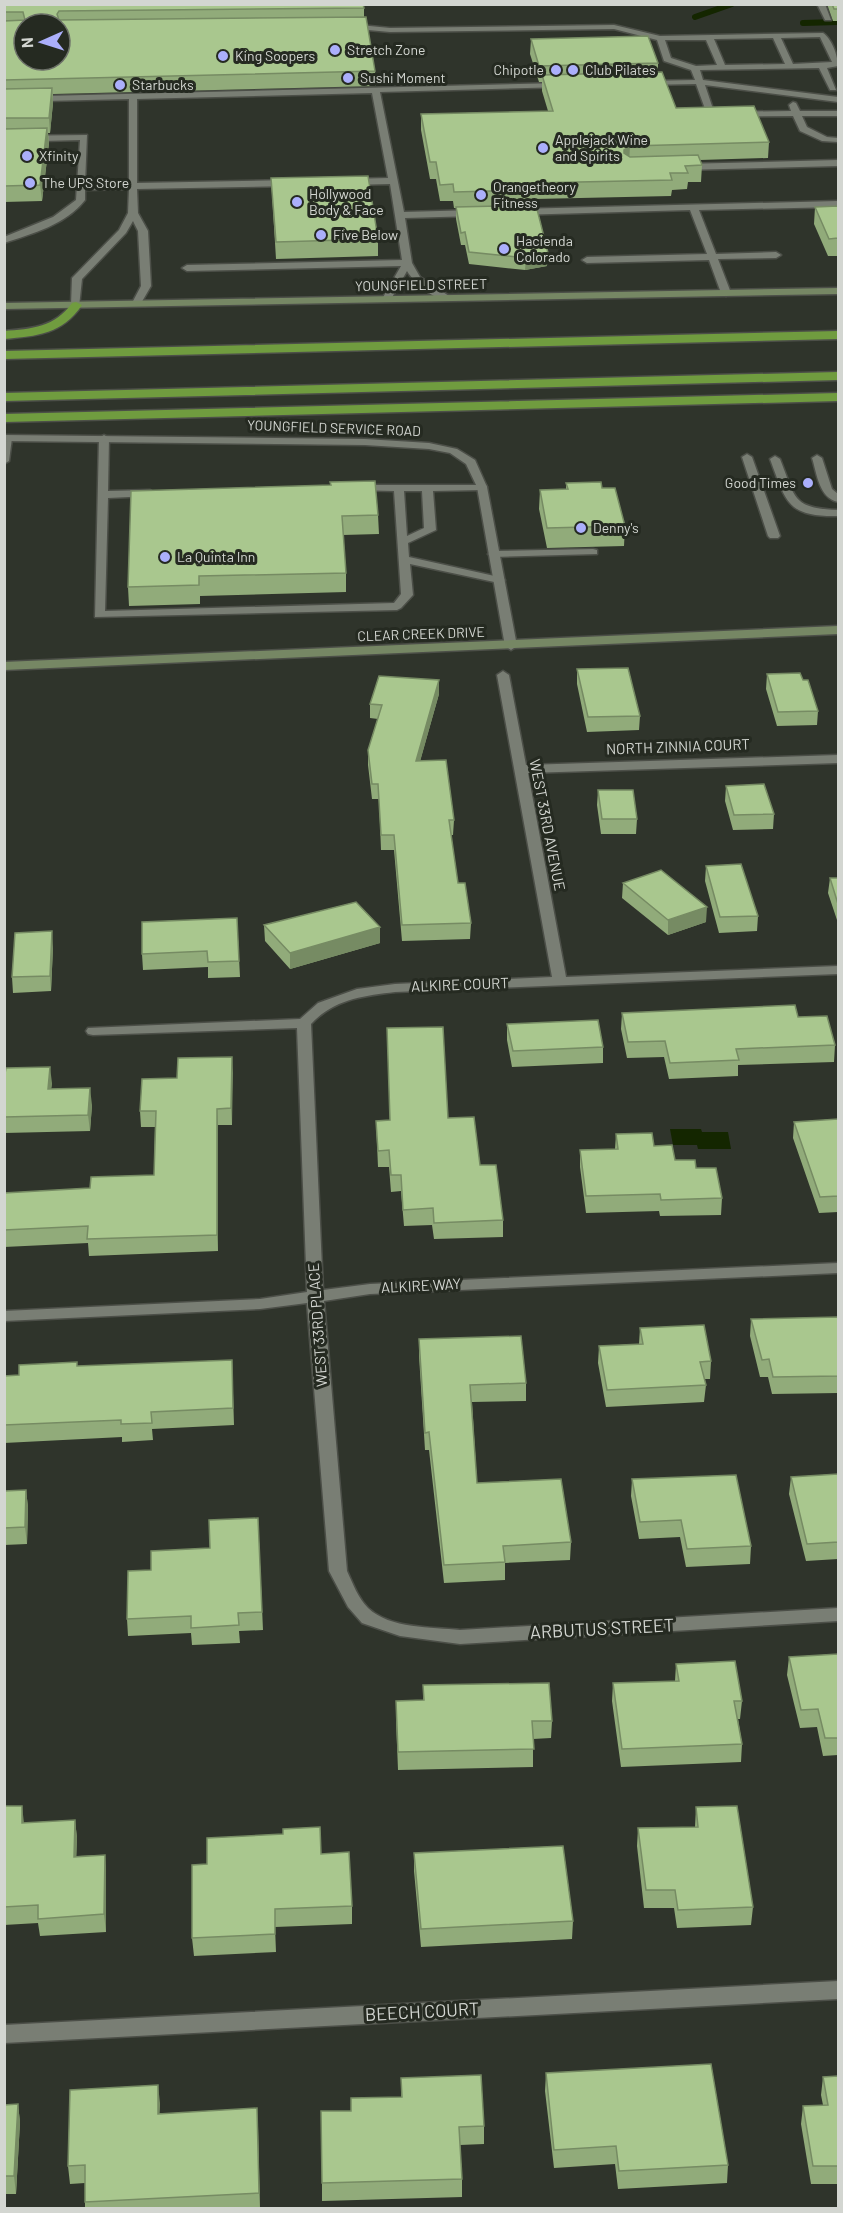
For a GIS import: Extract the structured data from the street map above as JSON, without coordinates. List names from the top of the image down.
{
  "streets": {
    "main road": ["YOUNGFIELD STREET", "CLEAR CREEK DRIVE"],
    "street": [
      "YOUNGFIELD SERVICE ROAD",
      "NORTH ZINNIA COURT",
      "WEST 33RD AVENUE",
      "ALKIRE COURT",
      "ALKIRE WAY",
      "WEST 33RD PLACE",
      "ARBUTUS STREET",
      "BEECH COURT"
    ]
  },
  "crossings": [
    ["YOUNGFIELD SERVICE ROAD", "CLEAR CREEK DRIVE"],
    ["NORTH ZINNIA COURT", "WEST 33RD AVENUE"],
    ["WEST 33RD AVENUE", "ALKIRE COURT"],
    ["ALKIRE COURT", "WEST 33RD PLACE"],
    ["ALKIRE WAY", "WEST 33RD PLACE"],
    ["WEST 33RD PLACE", "ARBUTUS STREET"]
  ],
  "places": [
    "Stretch Zone",
    "King Soopers",
    "Chipotle",
    "Club Pilates",
    "Sushi Moment",
    "Starbucks",
    "Applejack Wine and Spirits",
    "Xfinity",
    "The UPS Store",
    "Orangetheory Fitness",
    "Hollywood Body & Face",
    "Five Below",
    "Hacienda Colorado",
    "Good Times",
    "Denny's",
    "La Quinta Inn"
  ],
  "north": "left"
}
